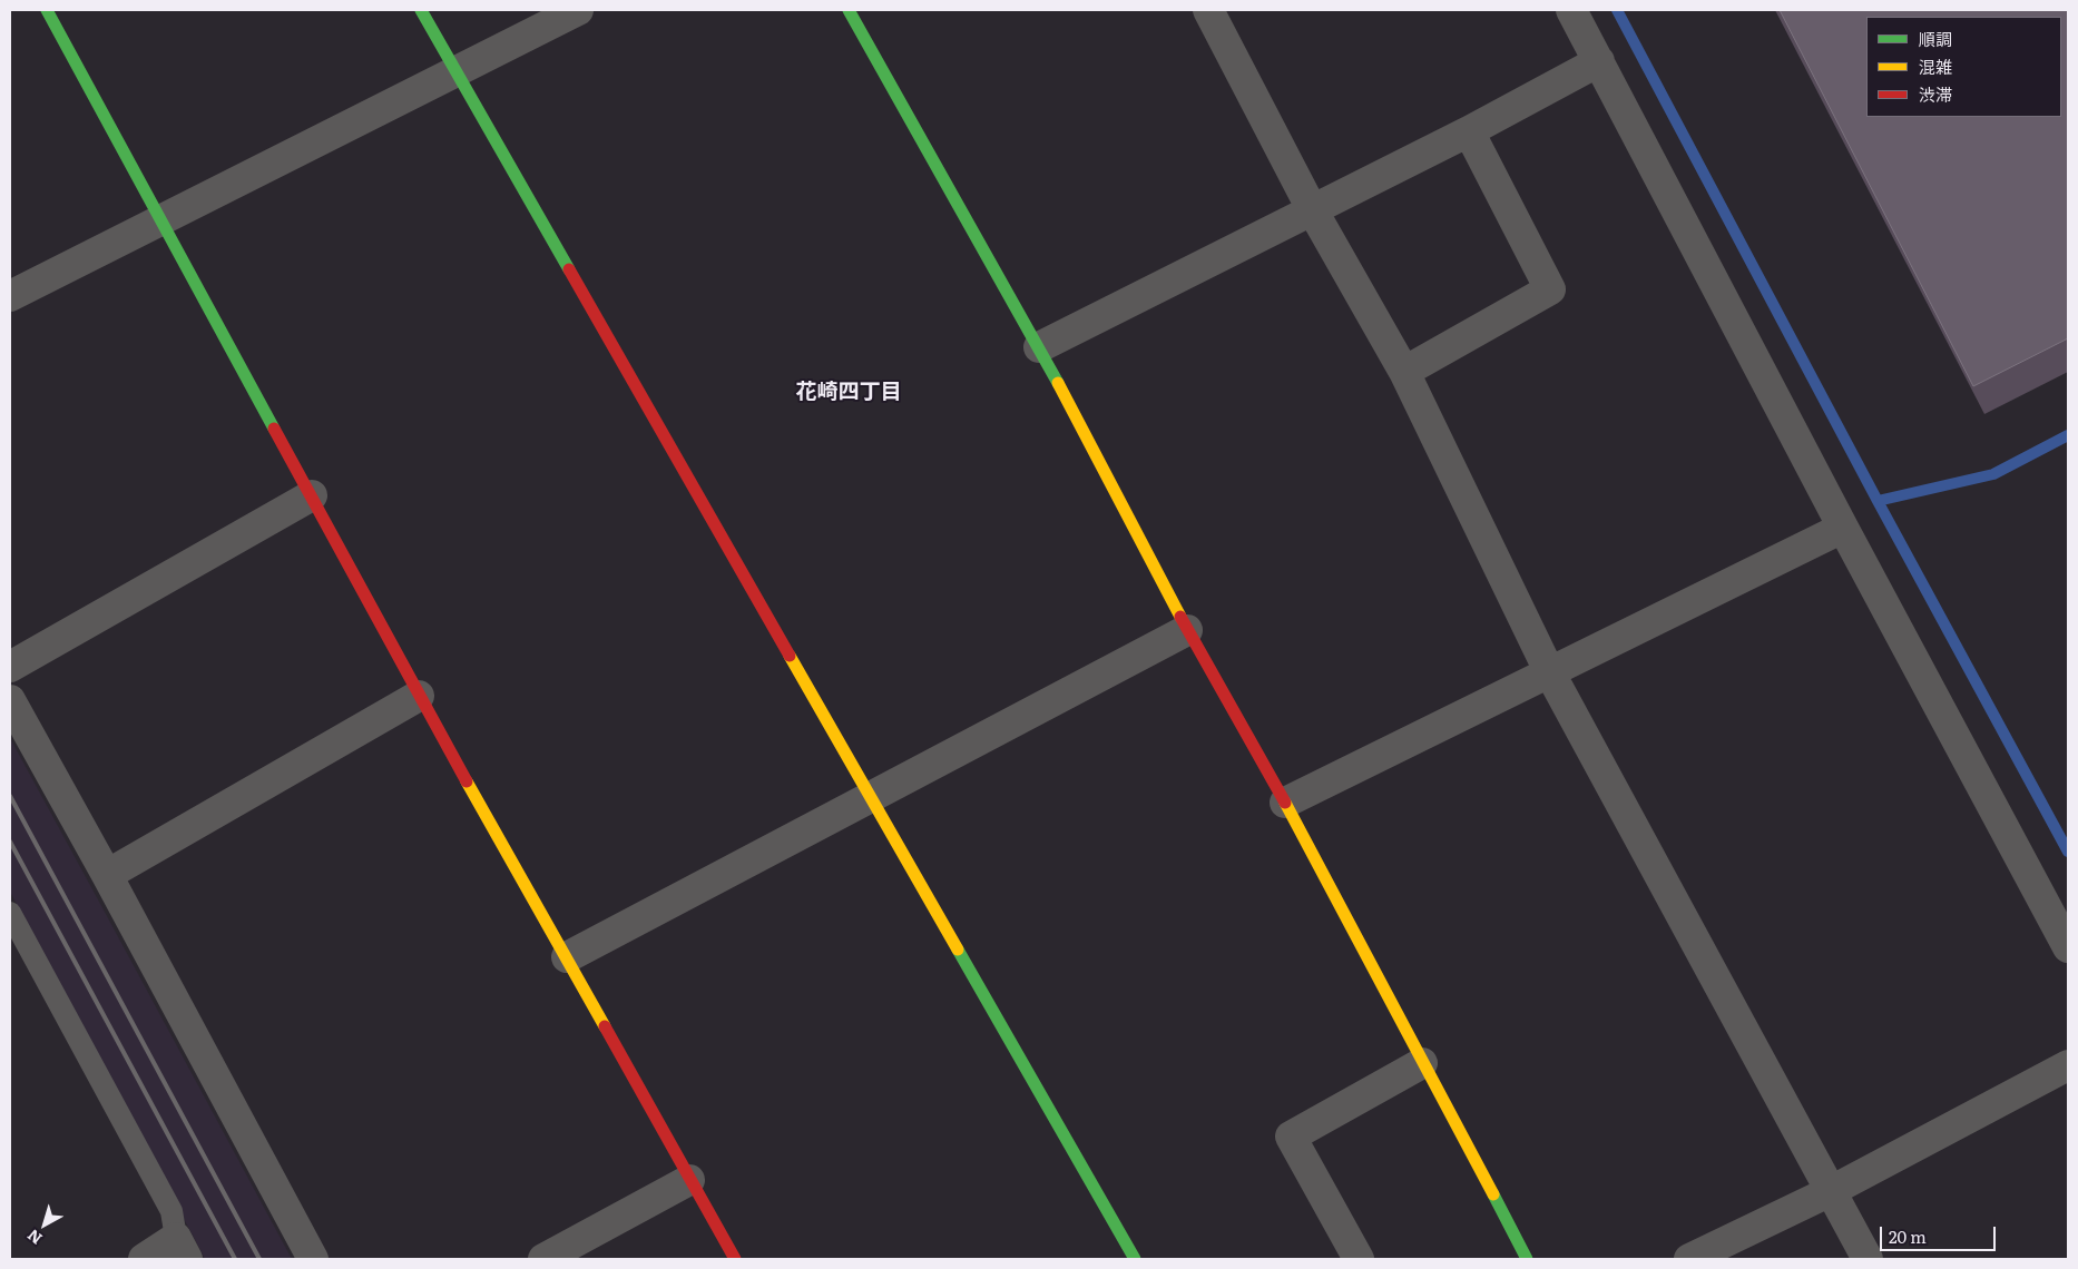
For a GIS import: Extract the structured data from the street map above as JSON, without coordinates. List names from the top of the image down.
{
  "districts": ["花崎四丁目"],
  "legend": ["順調", "混雑", "渋滞"],
  "scale_bar": "20 m",
  "north": "bottom left"
}
